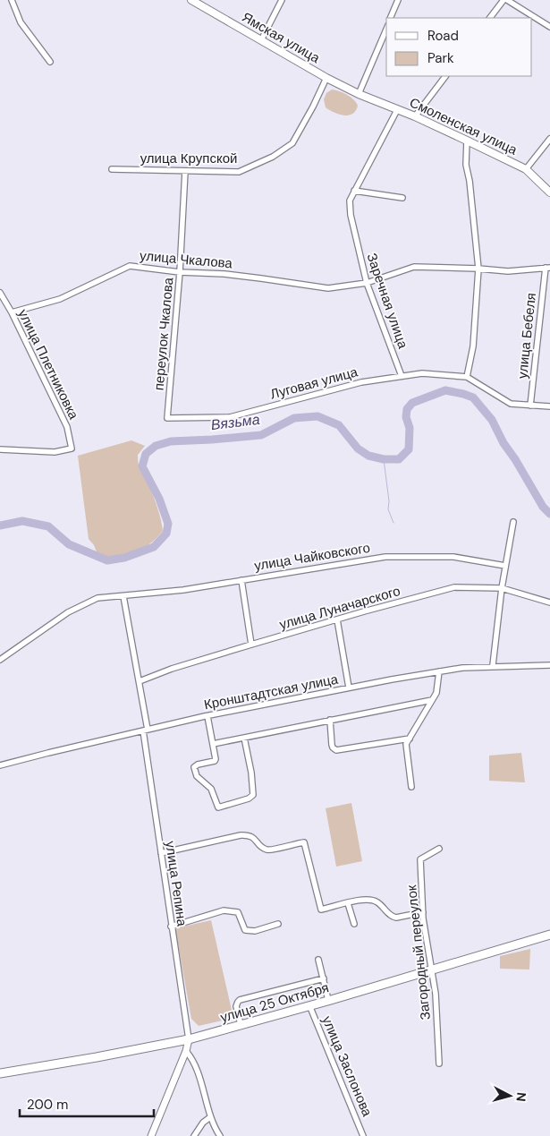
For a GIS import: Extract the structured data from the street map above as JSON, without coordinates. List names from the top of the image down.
{
  "streets": {
    "main road": ["Ямская улица", "Смоленская улица", "улица 25 Октября"],
    "street": [
      "улица Крупской",
      "улица Чкалова",
      "Заречная улица",
      "переулок Чкалова",
      "улица Бебеля",
      "улица Плетниковка",
      "Луговая улица",
      "улица Чайковского",
      "улица Луначарского",
      "Кронштадтская улица",
      "улица Репина",
      "Загородный переулок",
      "улица Заслонова"
    ]
  },
  "crossings": [
    ["Ямская улица", "Смоленская улица"],
    ["Ямская улица", "улица Крупской"],
    ["Смоленская улица", "Заречная улица"],
    ["улица Крупской", "переулок Чкалова"],
    ["улица Чкалова", "Заречная улица"],
    ["улица Чкалова", "переулок Чкалова"],
    ["улица Чкалова", "улица Бебеля"],
    ["улица Чкалова", "улица Плетниковка"],
    ["Заречная улица", "Луговая улица"],
    ["переулок Чкалова", "Луговая улица"],
    ["улица Чайковского", "улица Репина"],
    ["улица Луначарского", "улица Репина"],
    ["Кронштадтская улица", "улица Репина"],
    ["улица Репина", "улица 25 Октября"],
    ["Загородный переулок", "улица 25 Октября"],
    ["улица 25 Октября", "улица Заслонова"]
  ],
  "water": ["Вязьма"],
  "legend": ["Road", "Park"],
  "scale_bar": "200 m",
  "north": "right"
}
